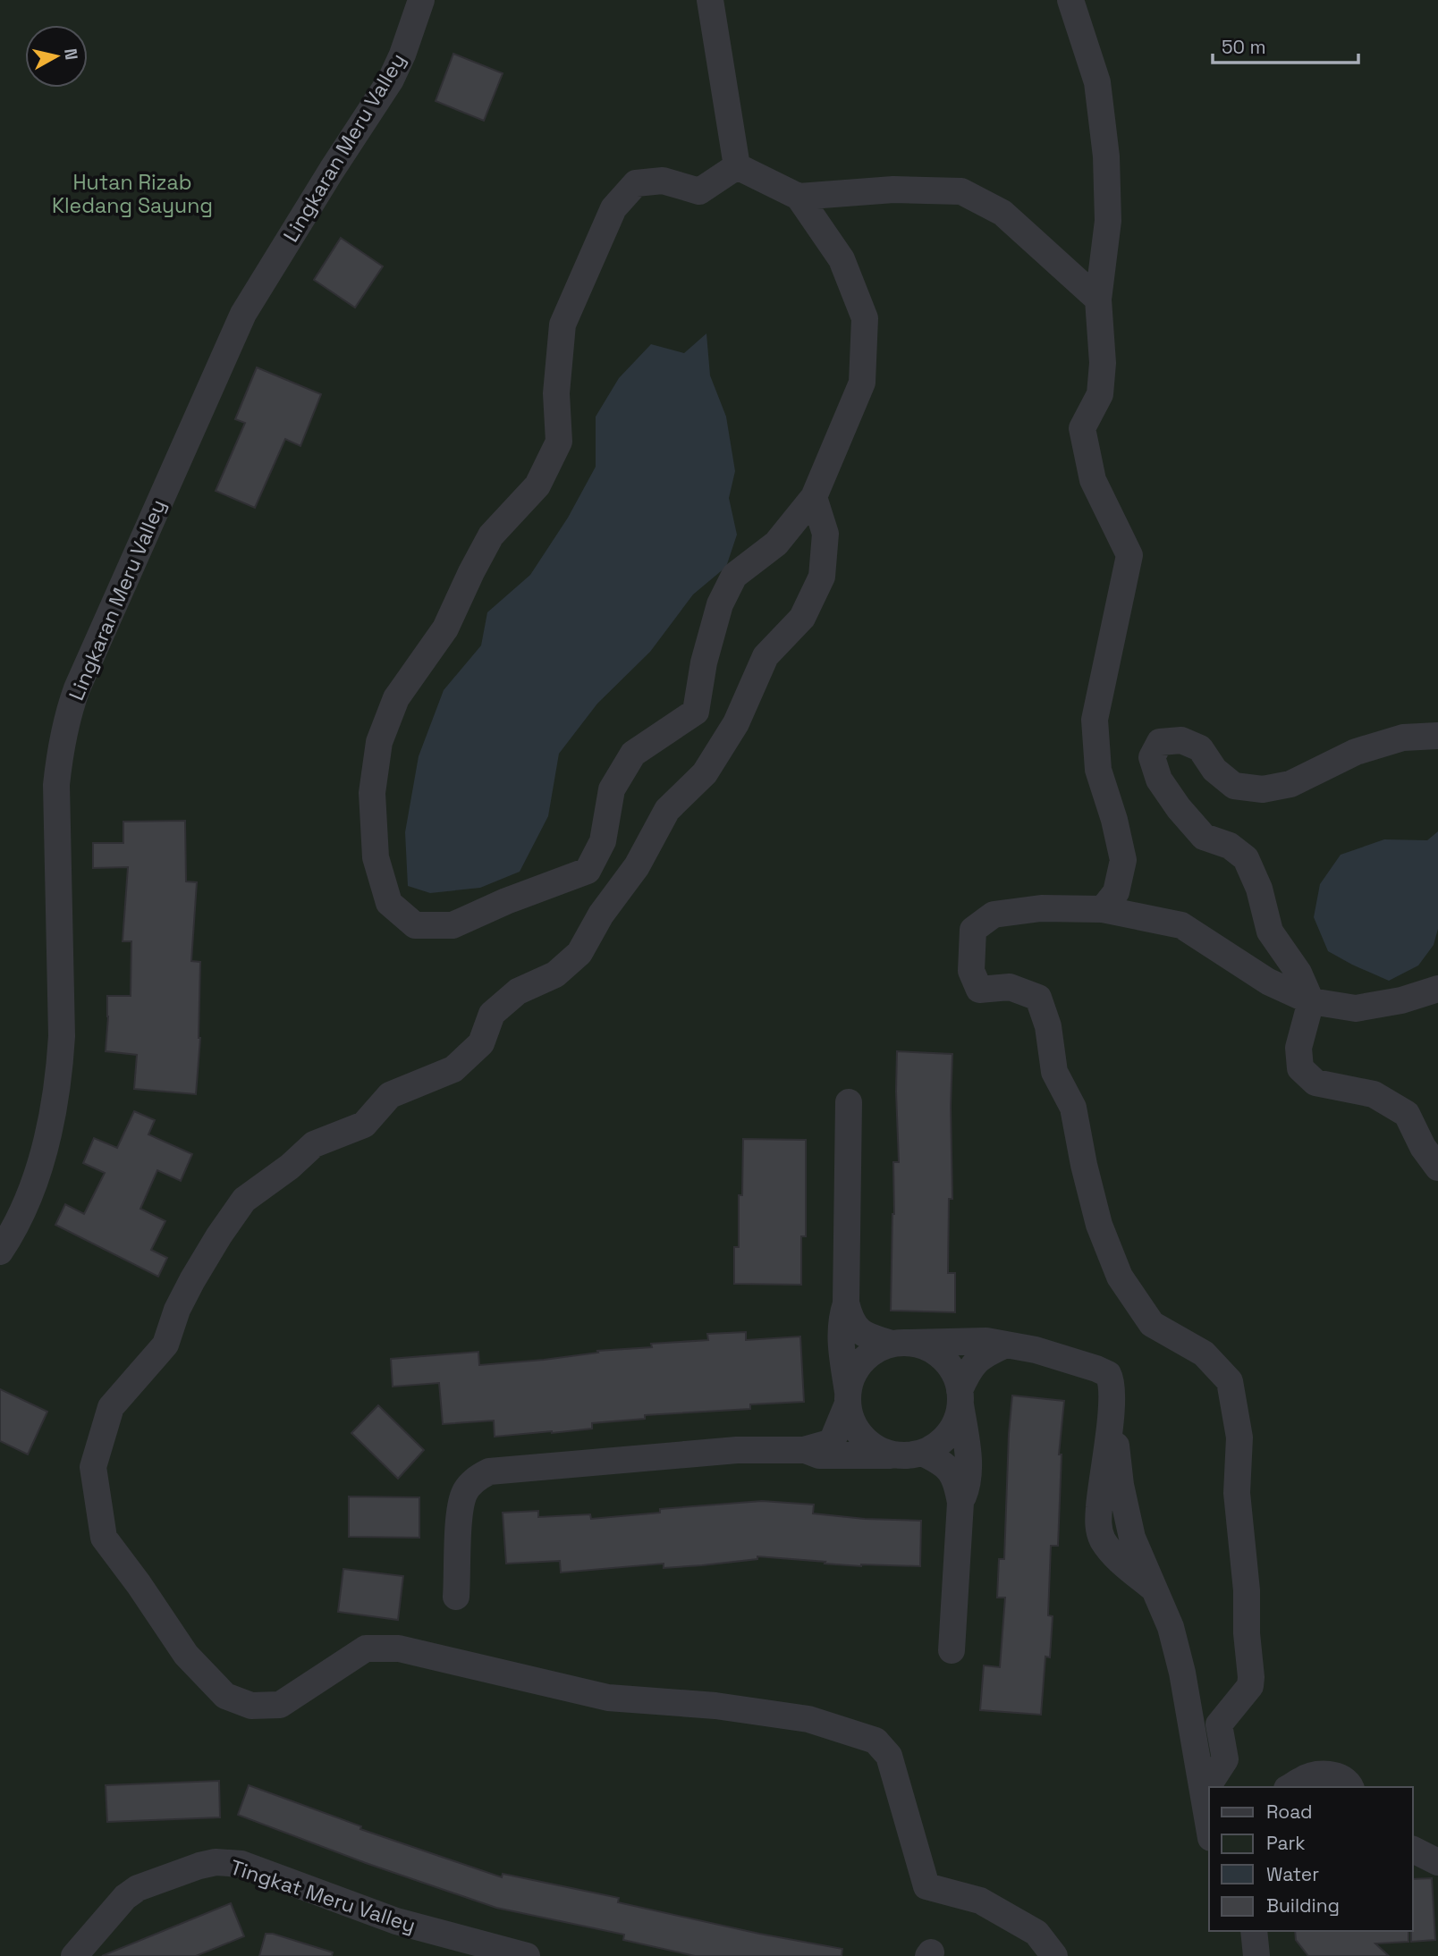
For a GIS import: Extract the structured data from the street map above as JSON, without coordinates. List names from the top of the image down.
{
  "streets": {
    "street": ["Lingkaran Meru Valley", "Tingkat Meru Valley"]
  },
  "parks": ["Hutan Rizab Kledang Sayung"],
  "legend": [
    "Road",
    "Park",
    "Water",
    "Building"
  ],
  "scale_bar": "50 m",
  "north": "right"
}
